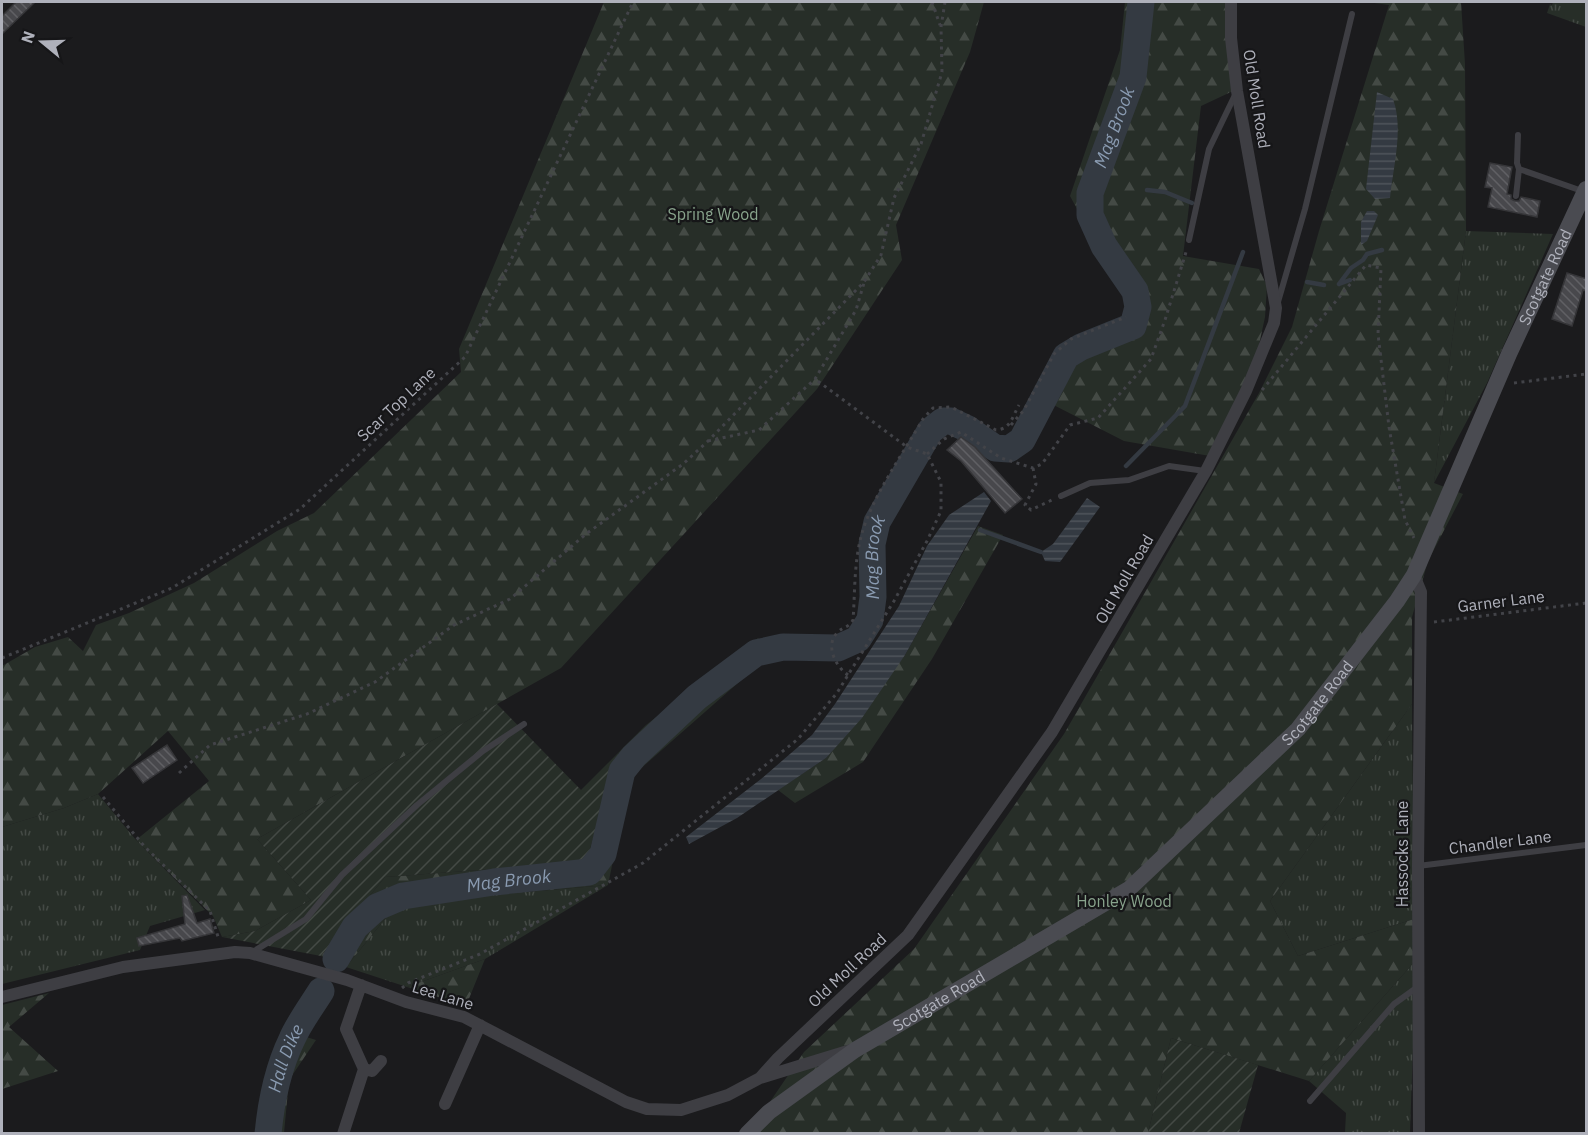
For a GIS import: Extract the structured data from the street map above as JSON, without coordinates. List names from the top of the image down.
{
  "streets": {
    "street": [
      "Old Moll Road",
      "Scotgate Road",
      "Hassocks Lane",
      "Lea Lane"
    ],
    "lane": ["Chandler Lane"],
    "path": ["Scar Top Lane", "Garner Lane"]
  },
  "crossings": [
    ["Old Moll Road", "Lea Lane"],
    ["Scotgate Road", "Hassocks Lane"],
    ["Scotgate Road", "Lea Lane"],
    ["Garner Lane", "Hassocks Lane"],
    ["Chandler Lane", "Hassocks Lane"]
  ],
  "water": ["Mag Brook", "Hall Dike"],
  "parks": ["Spring Wood", "Honley Wood"],
  "north": "left"
}
